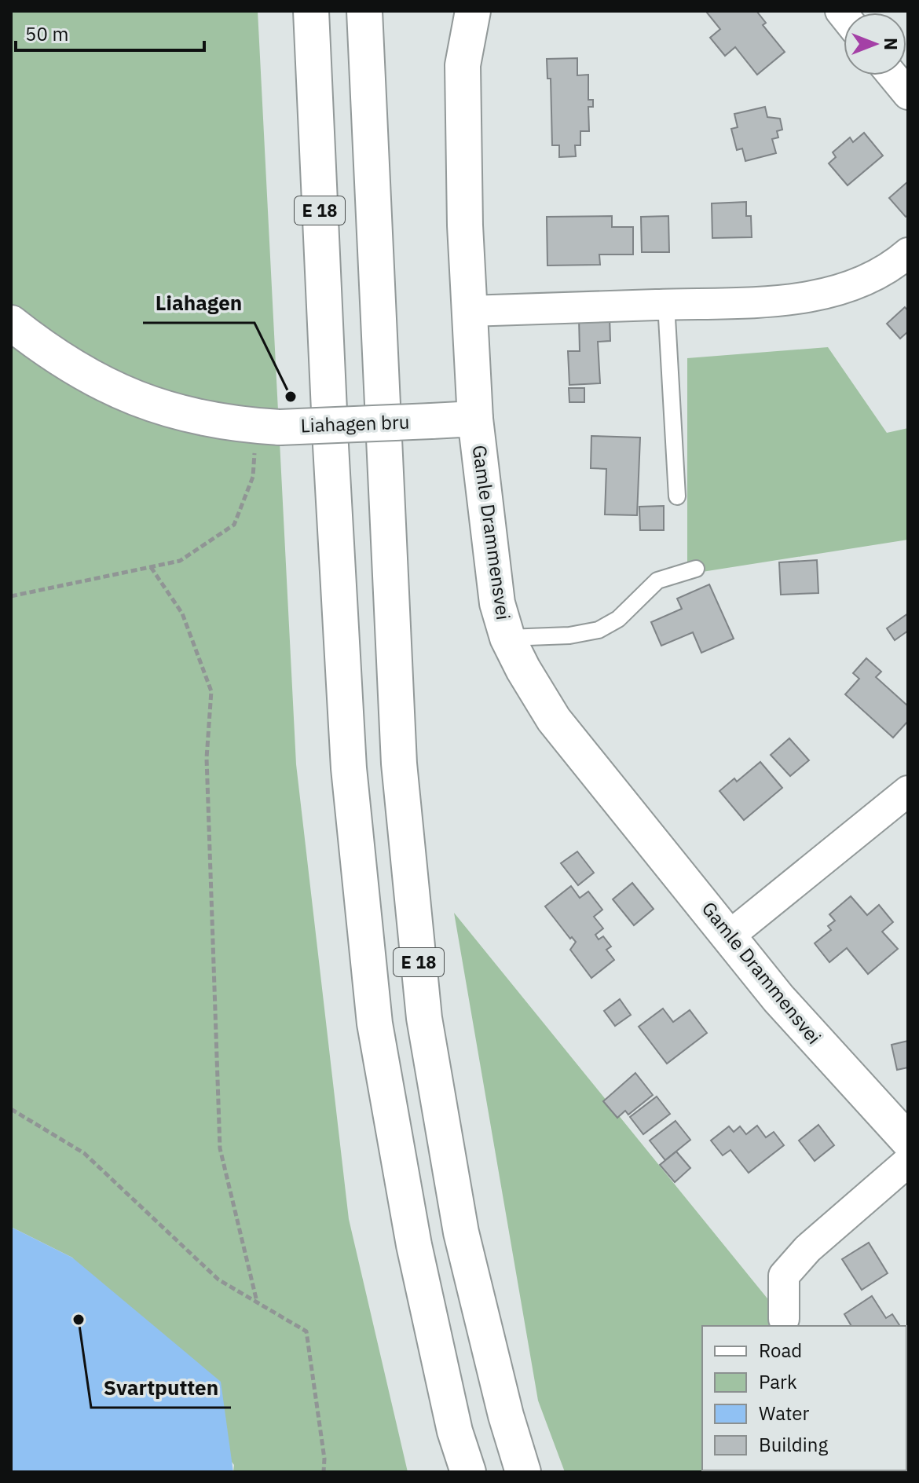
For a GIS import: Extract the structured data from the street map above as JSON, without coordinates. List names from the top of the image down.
{
  "streets": {
    "main road": ["E 18", "Liahagen bru", "Gamle Drammensvei"]
  },
  "crossings": [
    ["Liahagen bru", "Gamle Drammensvei"]
  ],
  "places": ["Liahagen", "Svartputten"],
  "legend": [
    "Road",
    "Park",
    "Water",
    "Building"
  ],
  "scale_bar": "50 m",
  "north": "right"
}
